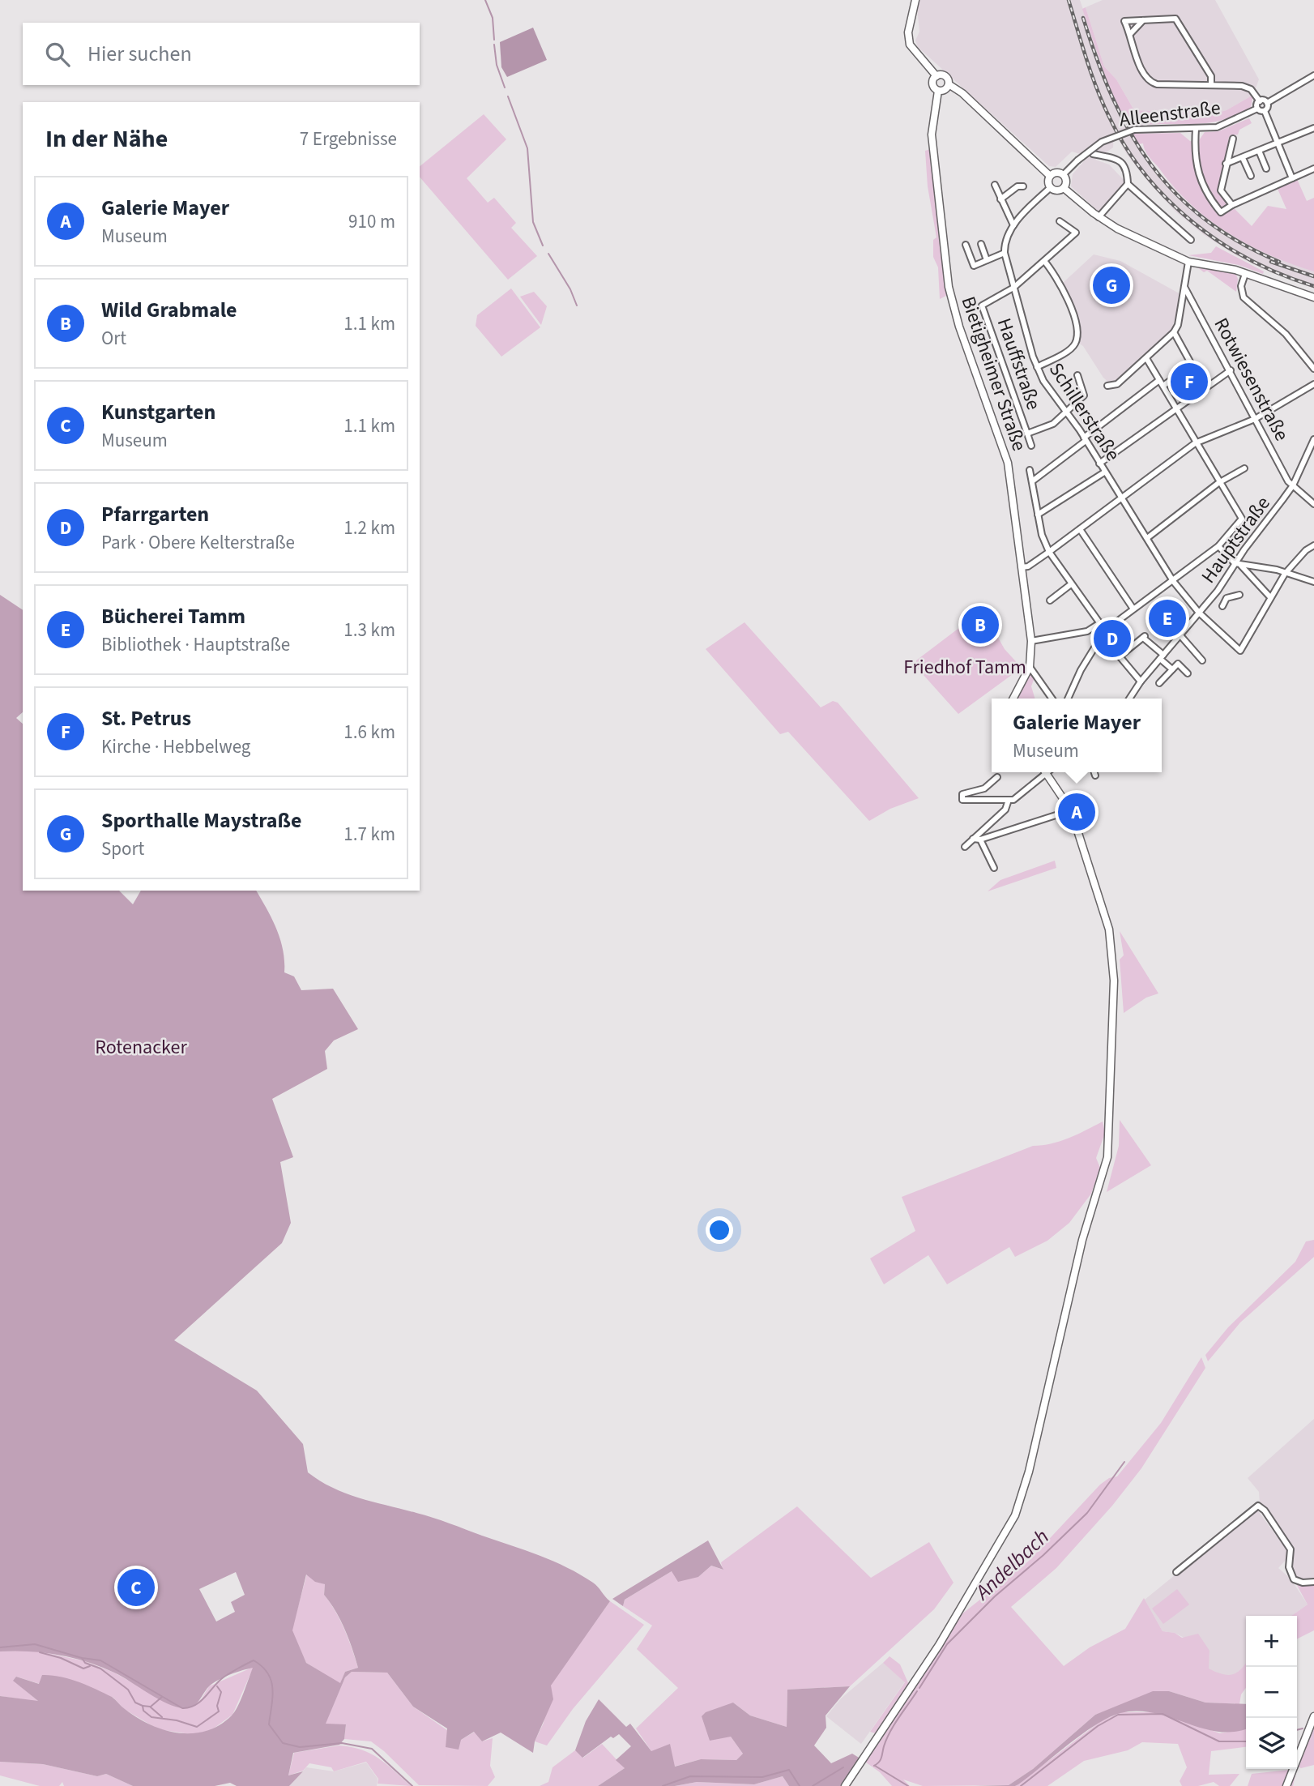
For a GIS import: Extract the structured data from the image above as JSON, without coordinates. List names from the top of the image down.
{
  "streets": {
    "street": [
      "Alleenstraße",
      "Hauffstraße",
      "Bietigheimer Straße",
      "Rotwiesenstraße",
      "Schillerstraße",
      "Hauptstraße"
    ]
  },
  "crossings": [
    ["Hauffstraße", "Schillerstraße"],
    ["Rotwiesenstraße", "Hauptstraße"],
    ["Schillerstraße", "Hauptstraße"]
  ],
  "water": ["Andelbach"],
  "parks": ["Friedhof Tamm", "Rotenacker"],
  "page": {
    "search": "Hier suchen",
    "heading": ["In der Nähe", "7 Ergebnisse"],
    "list": [
      {
        "mark": "A",
        "name": "Galerie Mayer",
        "note": "Museum",
        "value": "910 m"
      },
      {
        "mark": "B",
        "name": "Wild Grabmale",
        "note": "Ort",
        "value": "1.1 km"
      },
      {
        "mark": "C",
        "name": "Kunstgarten",
        "note": "Museum",
        "value": "1.1 km"
      },
      {
        "mark": "D",
        "name": "Pfarrgarten",
        "note": "Park · Obere Kelterstraße",
        "value": "1.2 km"
      },
      {
        "mark": "E",
        "name": "Bücherei Tamm",
        "note": "Bibliothek · Hauptstraße",
        "value": "1.3 km"
      },
      {
        "mark": "F",
        "name": "St. Petrus",
        "note": "Kirche · Hebbelweg",
        "value": "1.6 km"
      },
      {
        "mark": "G",
        "name": "Sporthalle Maystraße",
        "note": "Sport",
        "value": "1.7 km"
      }
    ],
    "pins": [
      "G",
      "F",
      "E",
      "B",
      "D",
      "A",
      "C"
    ],
    "popup": ["Galerie Mayer", "Museum"],
    "map_buttons": ["+", "−"]
  }
}
